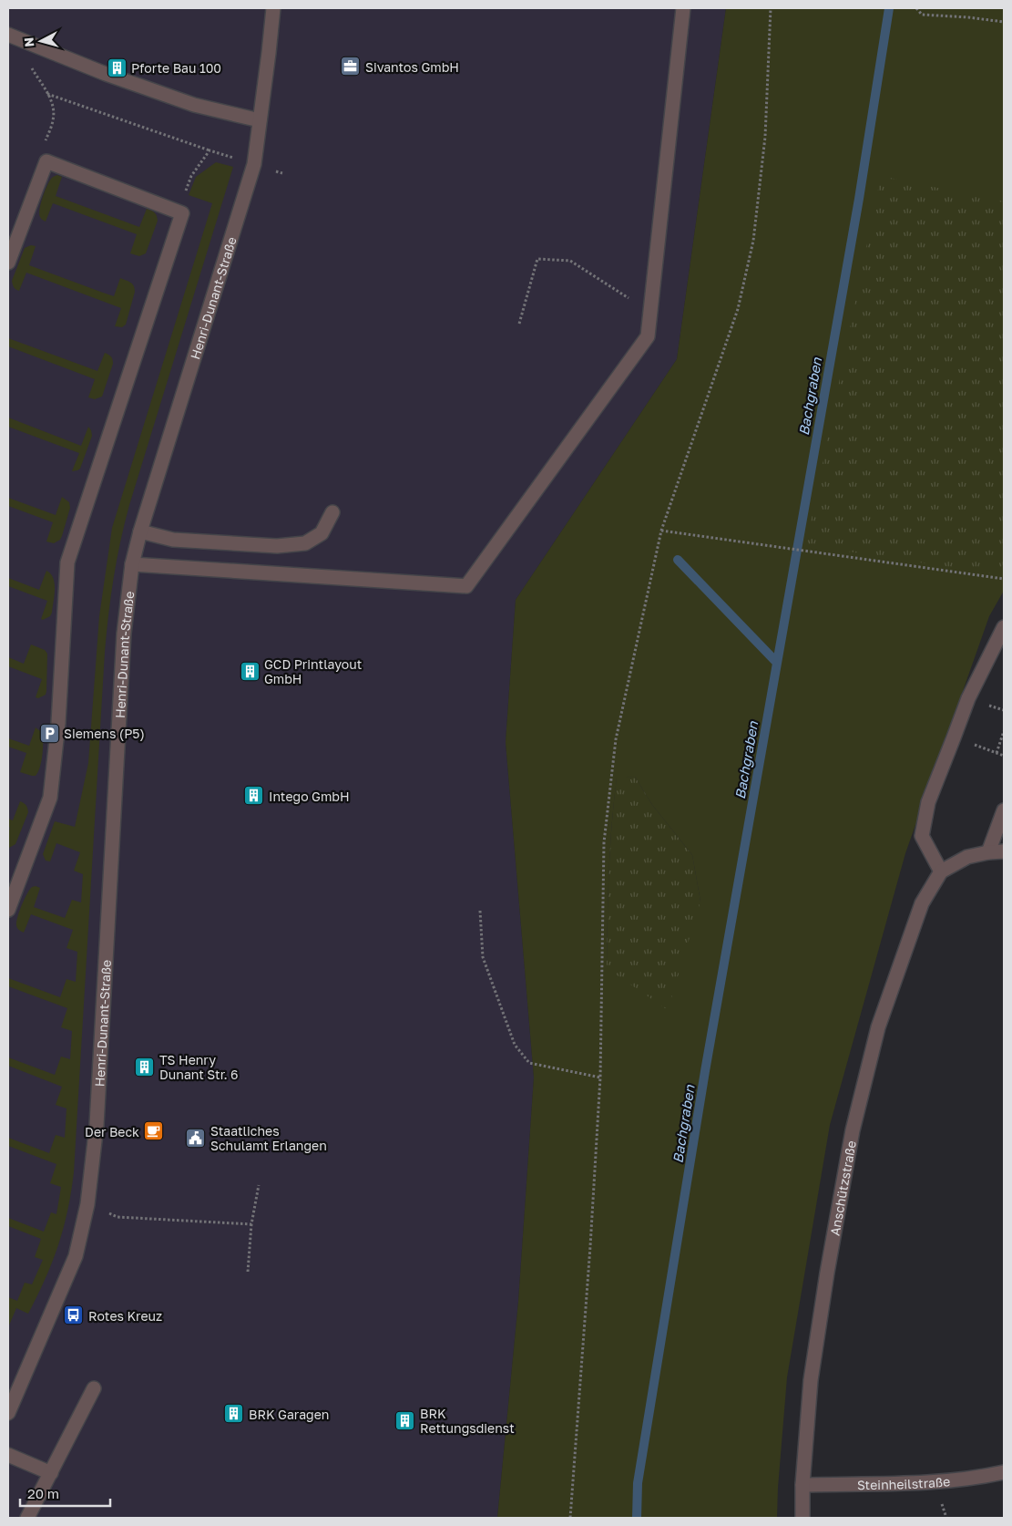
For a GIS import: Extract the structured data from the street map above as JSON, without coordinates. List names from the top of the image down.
{
  "streets": {
    "street": ["Henri-Dunant-Straße", "Anschützstraße", "Steinheilstraße"]
  },
  "crossings": [
    ["Anschützstraße", "Steinheilstraße"]
  ],
  "water": ["Bachgraben"],
  "places": {
    "office": ["Sivantos GmbH"],
    "building": [
      "Pforte Bau 100",
      "GCD Printlayout GmbH",
      "Intego GmbH",
      "TS Henry Dunant Str. 6",
      "BRK Garagen",
      "BRK Rettungsdienst"
    ],
    "parking": ["Siemens (P5)"],
    "cafe": ["Der Beck"],
    "public building": ["Staatliches Schulamt Erlangen"],
    "bus stop": ["Rotes Kreuz"]
  },
  "scale_bar": "20 m",
  "north": "left"
}
